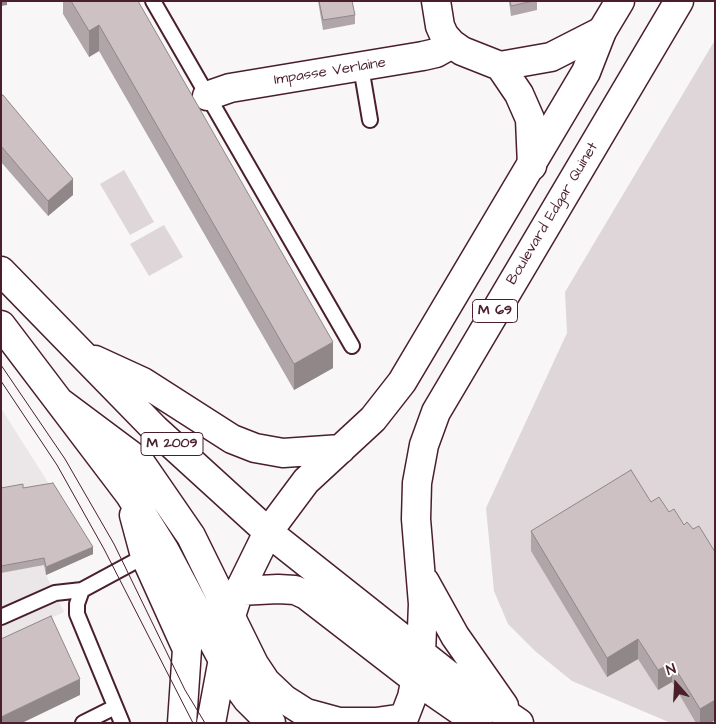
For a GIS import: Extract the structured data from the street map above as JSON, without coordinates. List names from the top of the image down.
{
  "streets": {
    "main road": [
      "Impasse Verlaine",
      "Boulevard Edgar Quinet",
      "M 69",
      "M 2009"
    ]
  },
  "crossings": [
    ["Boulevard Edgar Quinet", "M 2009"],
    ["M 69", "M 2009"]
  ],
  "north": "top"
}
